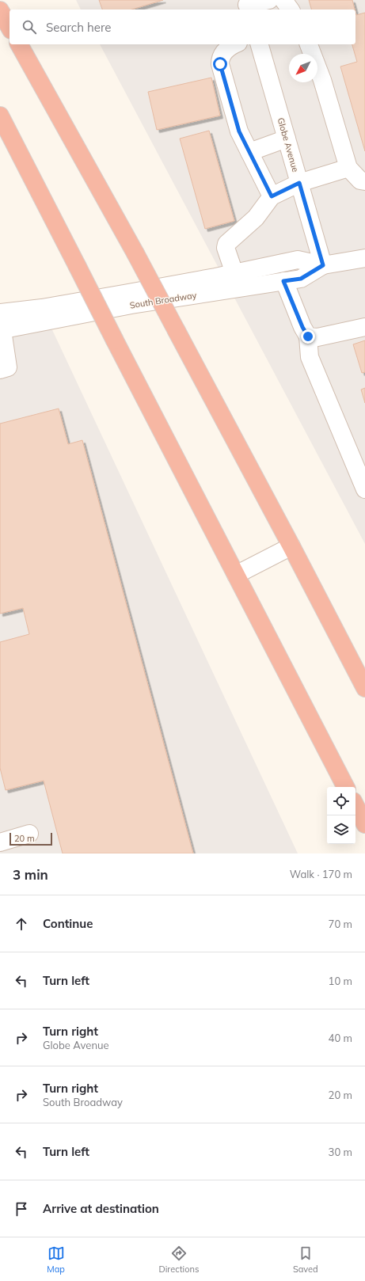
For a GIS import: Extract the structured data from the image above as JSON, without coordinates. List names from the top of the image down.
{
  "streets": {
    "street": ["Globe Avenue", "South Broadway"]
  },
  "crossings": [
    ["Globe Avenue", "South Broadway"]
  ],
  "scale_bar": "20 m",
  "north": "bottom left",
  "page": {
    "search": "Search here",
    "scale": "20 m",
    "heading": ["3 min", "Walk · 170 m"],
    "list": [
      ["Continue", "70 m"],
      ["Turn left", "10 m"],
      ["Turn right", "Globe Avenue", "40 m"],
      ["Turn right", "South Broadway", "20 m"],
      ["Turn left", "30 m"],
      "Arrive at destination"
    ],
    "nav": ["Map", "Directions", "Saved"]
  }
}
